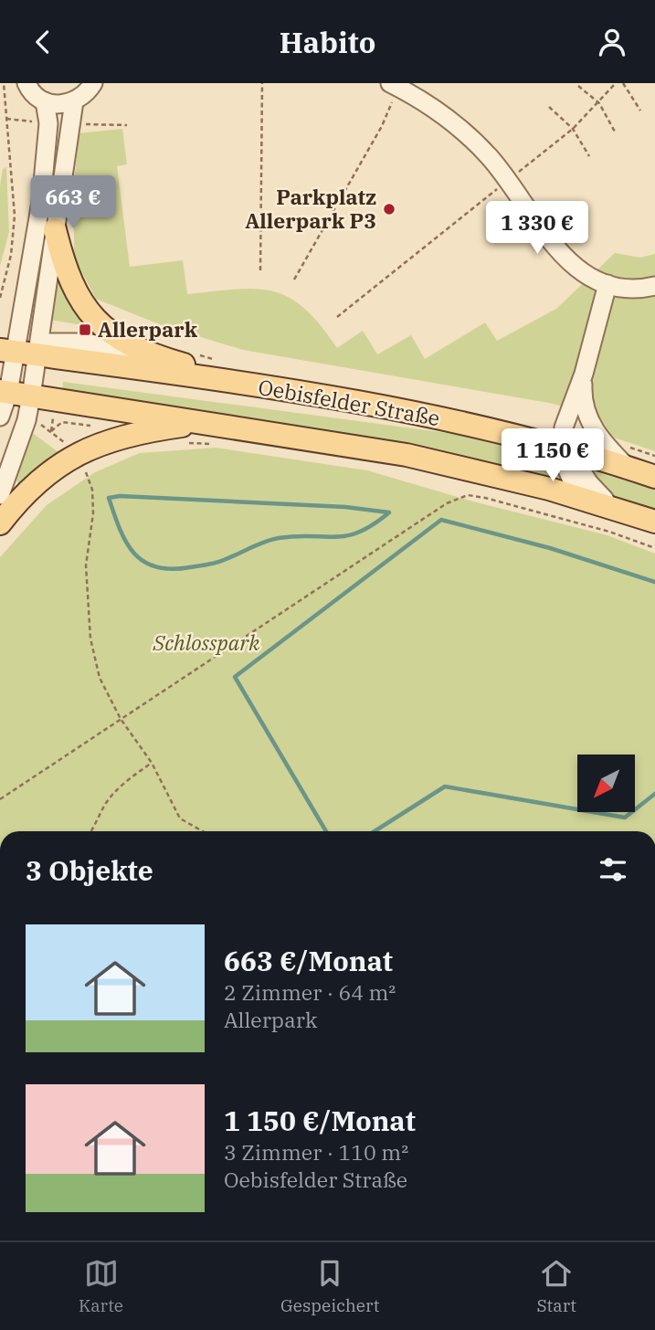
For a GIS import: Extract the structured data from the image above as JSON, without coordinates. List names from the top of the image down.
{
  "streets": {
    "main road": ["Oebisfelder Straße"]
  },
  "parks": ["Schlosspark"],
  "places": {
    "other": ["Parkplatz Allerpark P3"],
    "transit": ["Allerpark"]
  },
  "north": "bottom left",
  "page": {
    "header": "Habito",
    "price": ["663 €", "1 330 €", "1 150 €"],
    "heading": "3 Objekte",
    "list": [
      {
        "name": "663 €/Monat",
        "note": "2 Zimmer · 64 m² · Allerpark"
      },
      {
        "name": "1 150 €/Monat",
        "note": "3 Zimmer · 110 m² · Oebisfelder Straße"
      }
    ],
    "tabs": ["Karte", "Gespeichert", "Start"]
  }
}
